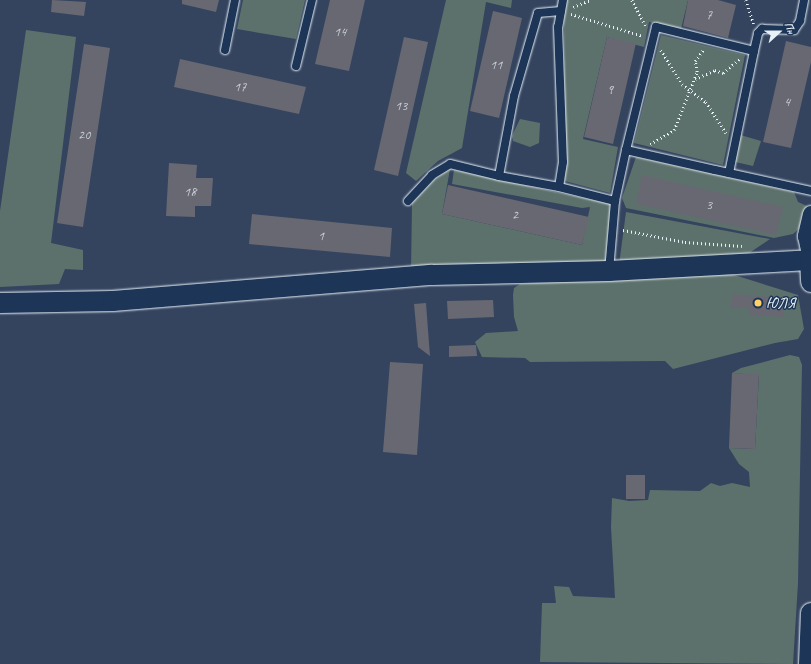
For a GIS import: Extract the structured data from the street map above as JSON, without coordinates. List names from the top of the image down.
{
  "places": ["ЮЛЯ"],
  "house_numbers": [
    "7",
    "14",
    "11",
    "17",
    "9",
    "4",
    "13",
    "20",
    "18",
    "3",
    "2",
    "1"
  ],
  "north": "right"
}
